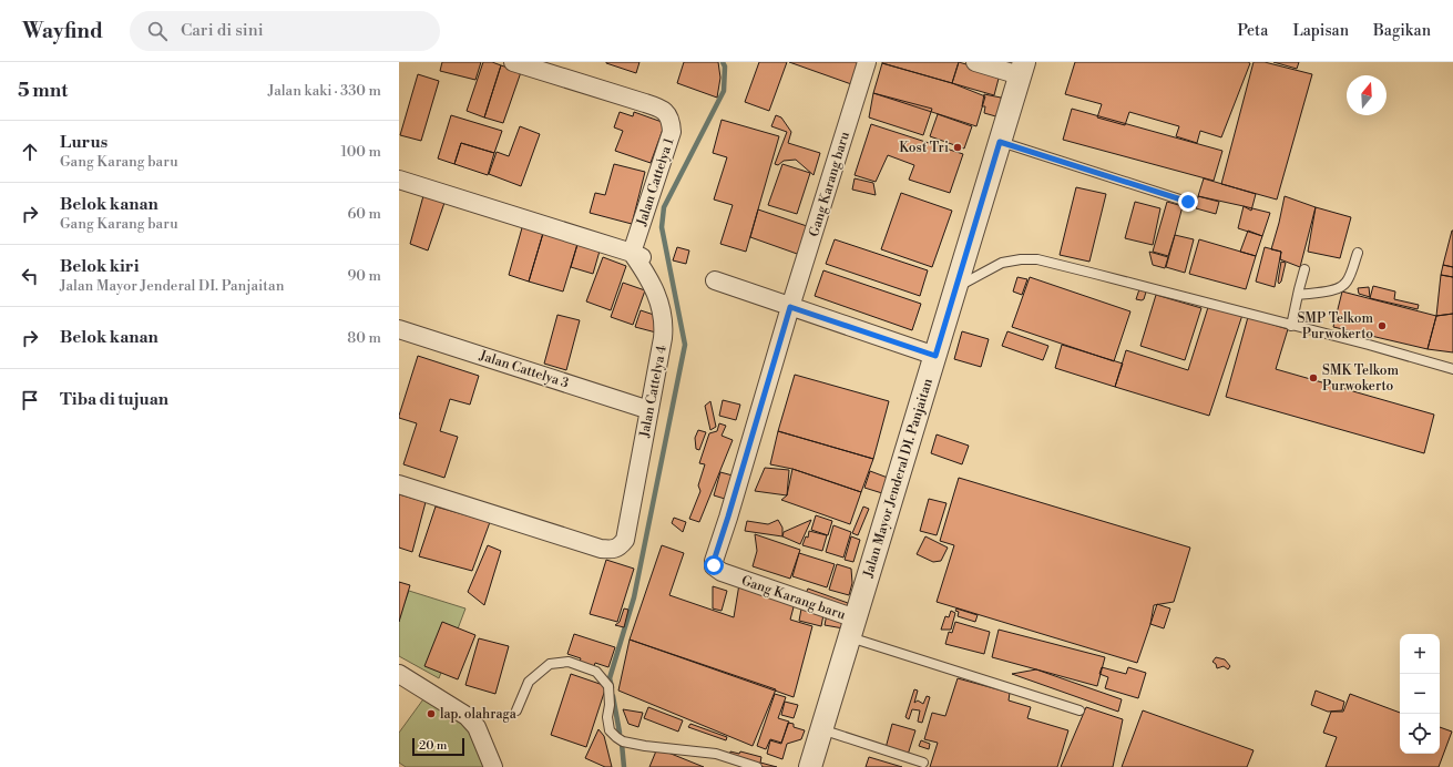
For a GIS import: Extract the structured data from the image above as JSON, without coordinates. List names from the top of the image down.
{
  "streets": {
    "street": [
      "Jalan Cattelya 1",
      "Gang Karang baru",
      "Jalan Cattelya 3",
      "Jalan Cattelya 4",
      "Jalan Mayor Jenderal DI. Panjaitan"
    ]
  },
  "crossings": [
    ["Jalan Cattelya 1", "Jalan Cattelya 4"],
    ["Gang Karang baru", "Jalan Mayor Jenderal DI. Panjaitan"],
    ["Jalan Cattelya 3", "Jalan Cattelya 4"]
  ],
  "places": [
    "Kost Tri",
    "SMP Telkom Purwokerto",
    "SMK Telkom Purwokerto",
    "lap. olahraga"
  ],
  "scale_bar": "20 m",
  "north": "top",
  "page": {
    "header": "Wayfind",
    "search": "Cari di sini",
    "nav": ["Peta", "Lapisan", "Bagikan"],
    "heading": ["5 mnt", "Jalan kaki · 330 m"],
    "list": [
      ["Lurus", "Gang Karang baru", "100 m"],
      ["Belok kanan", "Gang Karang baru", "60 m"],
      ["Belok kiri", "Jalan Mayor Jenderal DI. Panjaitan", "90 m"],
      ["Belok kanan", "80 m"],
      "Tiba di tujuan"
    ],
    "map_buttons": ["+", "−"],
    "scale": "20 m"
  }
}
